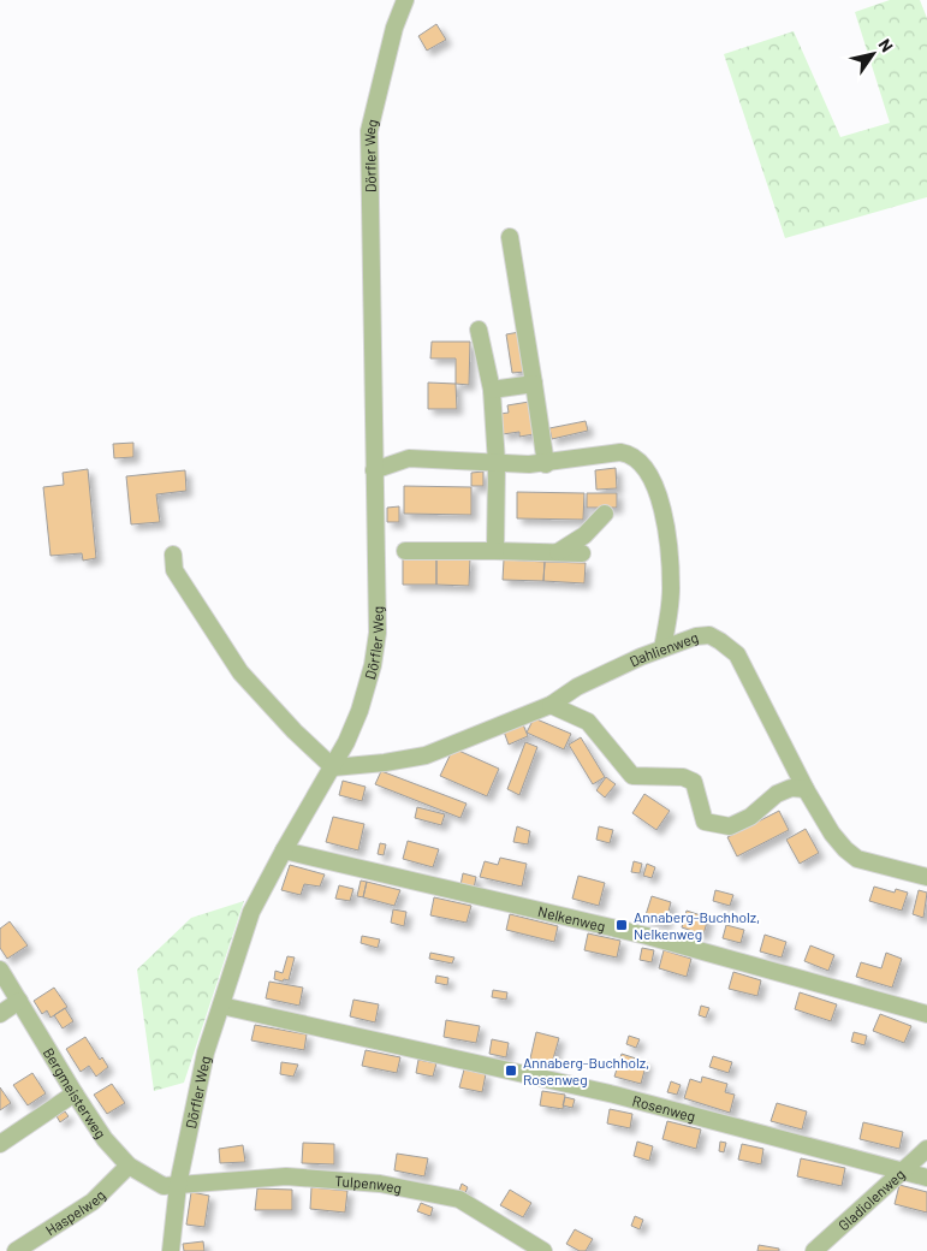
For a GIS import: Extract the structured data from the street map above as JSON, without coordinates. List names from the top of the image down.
{
  "streets": {
    "street": [
      "Dörfler Weg",
      "Dahlienweg",
      "Nelkenweg",
      "Bergmeisterweg",
      "Rosenweg",
      "Tulpenweg",
      "Gladiolenweg",
      "Haspelweg"
    ]
  },
  "crossings": [
    ["Dörfler Weg", "Dahlienweg"],
    ["Dörfler Weg", "Nelkenweg"],
    ["Dörfler Weg", "Bergmeisterweg"],
    ["Dörfler Weg", "Rosenweg"],
    ["Dörfler Weg", "Tulpenweg"],
    ["Bergmeisterweg", "Tulpenweg"],
    ["Bergmeisterweg", "Haspelweg"],
    ["Rosenweg", "Gladiolenweg"]
  ],
  "places": {
    "transit": ["Annaberg-Buchholz, Nelkenweg", "Annaberg-Buchholz, Rosenweg"]
  },
  "north": "top right"
}
